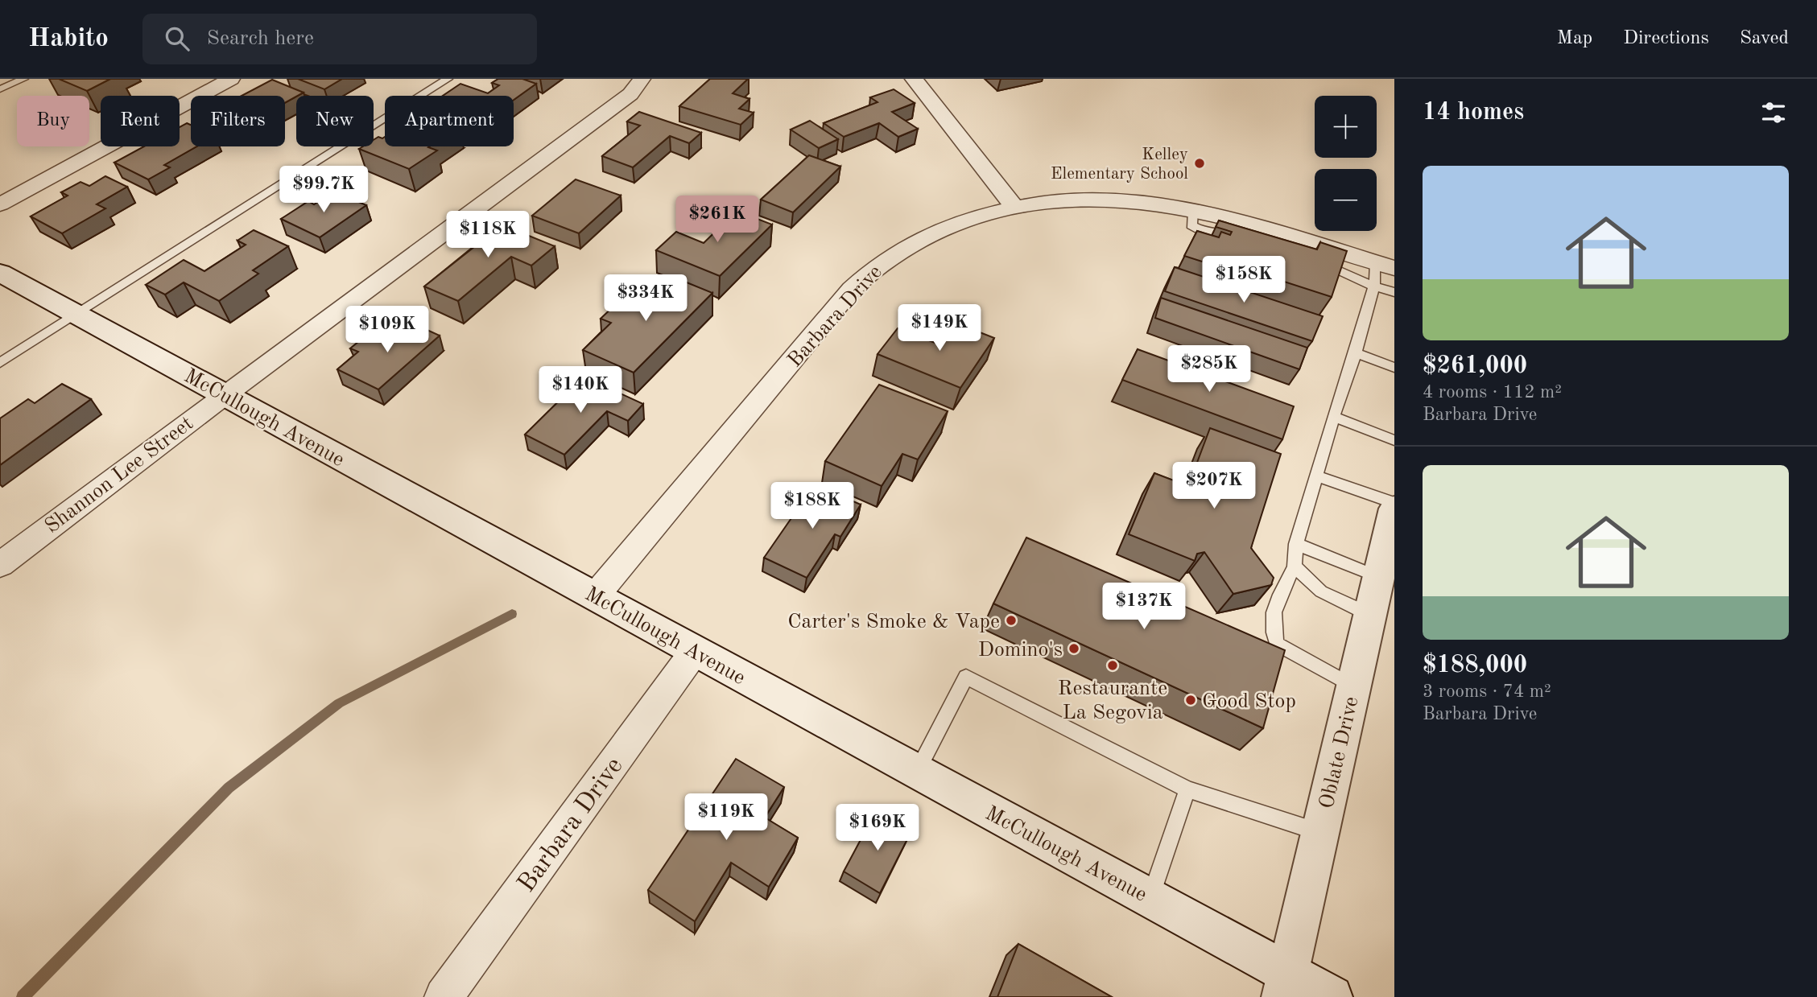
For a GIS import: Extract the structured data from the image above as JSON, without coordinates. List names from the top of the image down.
{
  "streets": {
    "main road": ["McCullough Avenue", "Oblate Drive"],
    "street": ["Barbara Drive", "Shannon Lee Street"]
  },
  "crossings": [
    ["Barbara Drive", "McCullough Avenue"],
    ["McCullough Avenue", "Shannon Lee Street"],
    ["McCullough Avenue", "Oblate Drive"]
  ],
  "places": [
    "Kelley Elementary School",
    "Carter's Smoke & Vape",
    "Domino's",
    "Restaurante La Segovia",
    "Good Stop"
  ],
  "page": {
    "header": "Habito",
    "search": "Search here",
    "nav": ["Map", "Directions", "Saved"],
    "heading": "14 homes",
    "map_buttons": ["+", "−"],
    "chip": [
      "Buy",
      "Rent",
      "Filters",
      "New",
      "Apartment"
    ],
    "list": [
      {
        "name": "$261,000",
        "note": "4 rooms · 112 m² · Barbara Drive"
      },
      {
        "name": "$188,000",
        "note": "3 rooms · 74 m² · Barbara Drive"
      }
    ],
    "price": [
      "$99.7K",
      "$261K",
      "$118K",
      "$158K",
      "$334K",
      "$149K",
      "$109K",
      "$285K",
      "$140K",
      "$207K",
      "$188K",
      "$137K",
      "$119K",
      "$169K"
    ]
  }
}
